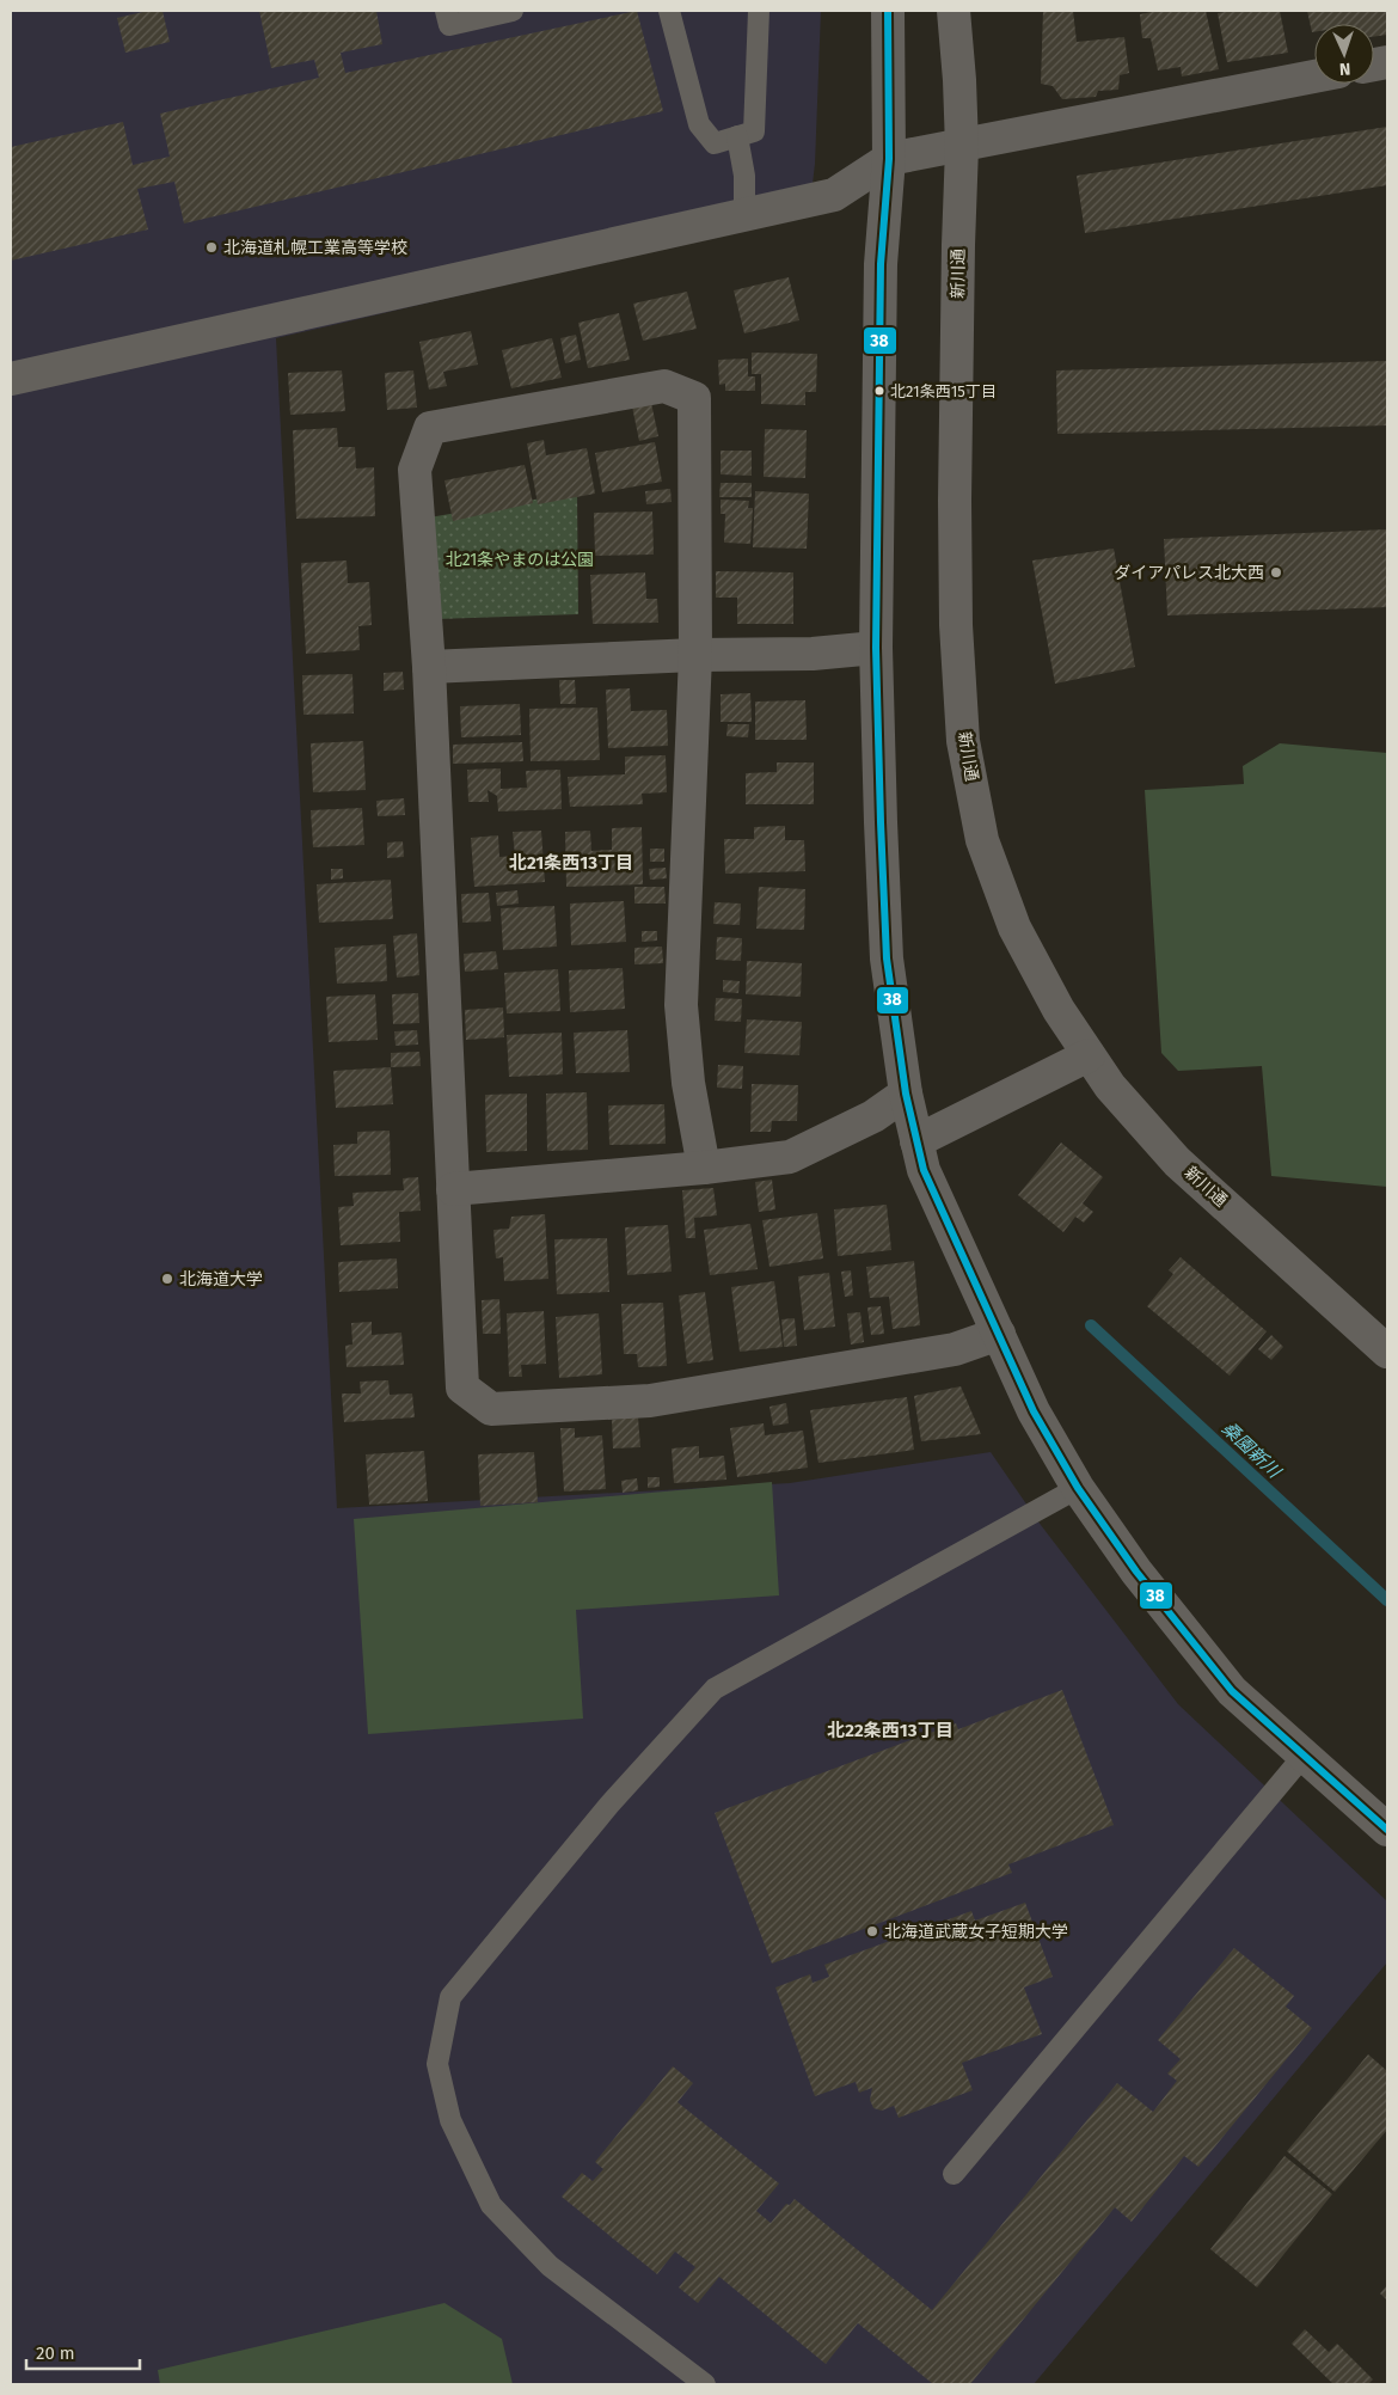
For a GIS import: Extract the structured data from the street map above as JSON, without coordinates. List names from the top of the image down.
{
  "streets": {
    "street": ["新川通"]
  },
  "districts": ["北21条西13丁目", "北22条西13丁目"],
  "water": ["桑園新川"],
  "parks": ["北21条やまのは公園"],
  "places": [
    "北海道札幌工業高等学校",
    "北21条西15丁目",
    "ダイアパレス北大西",
    "北海道大学",
    "北海道武蔵女子短期大学"
  ],
  "lines": ["transit line 38"],
  "scale_bar": "20 m",
  "north": "bottom"
}
